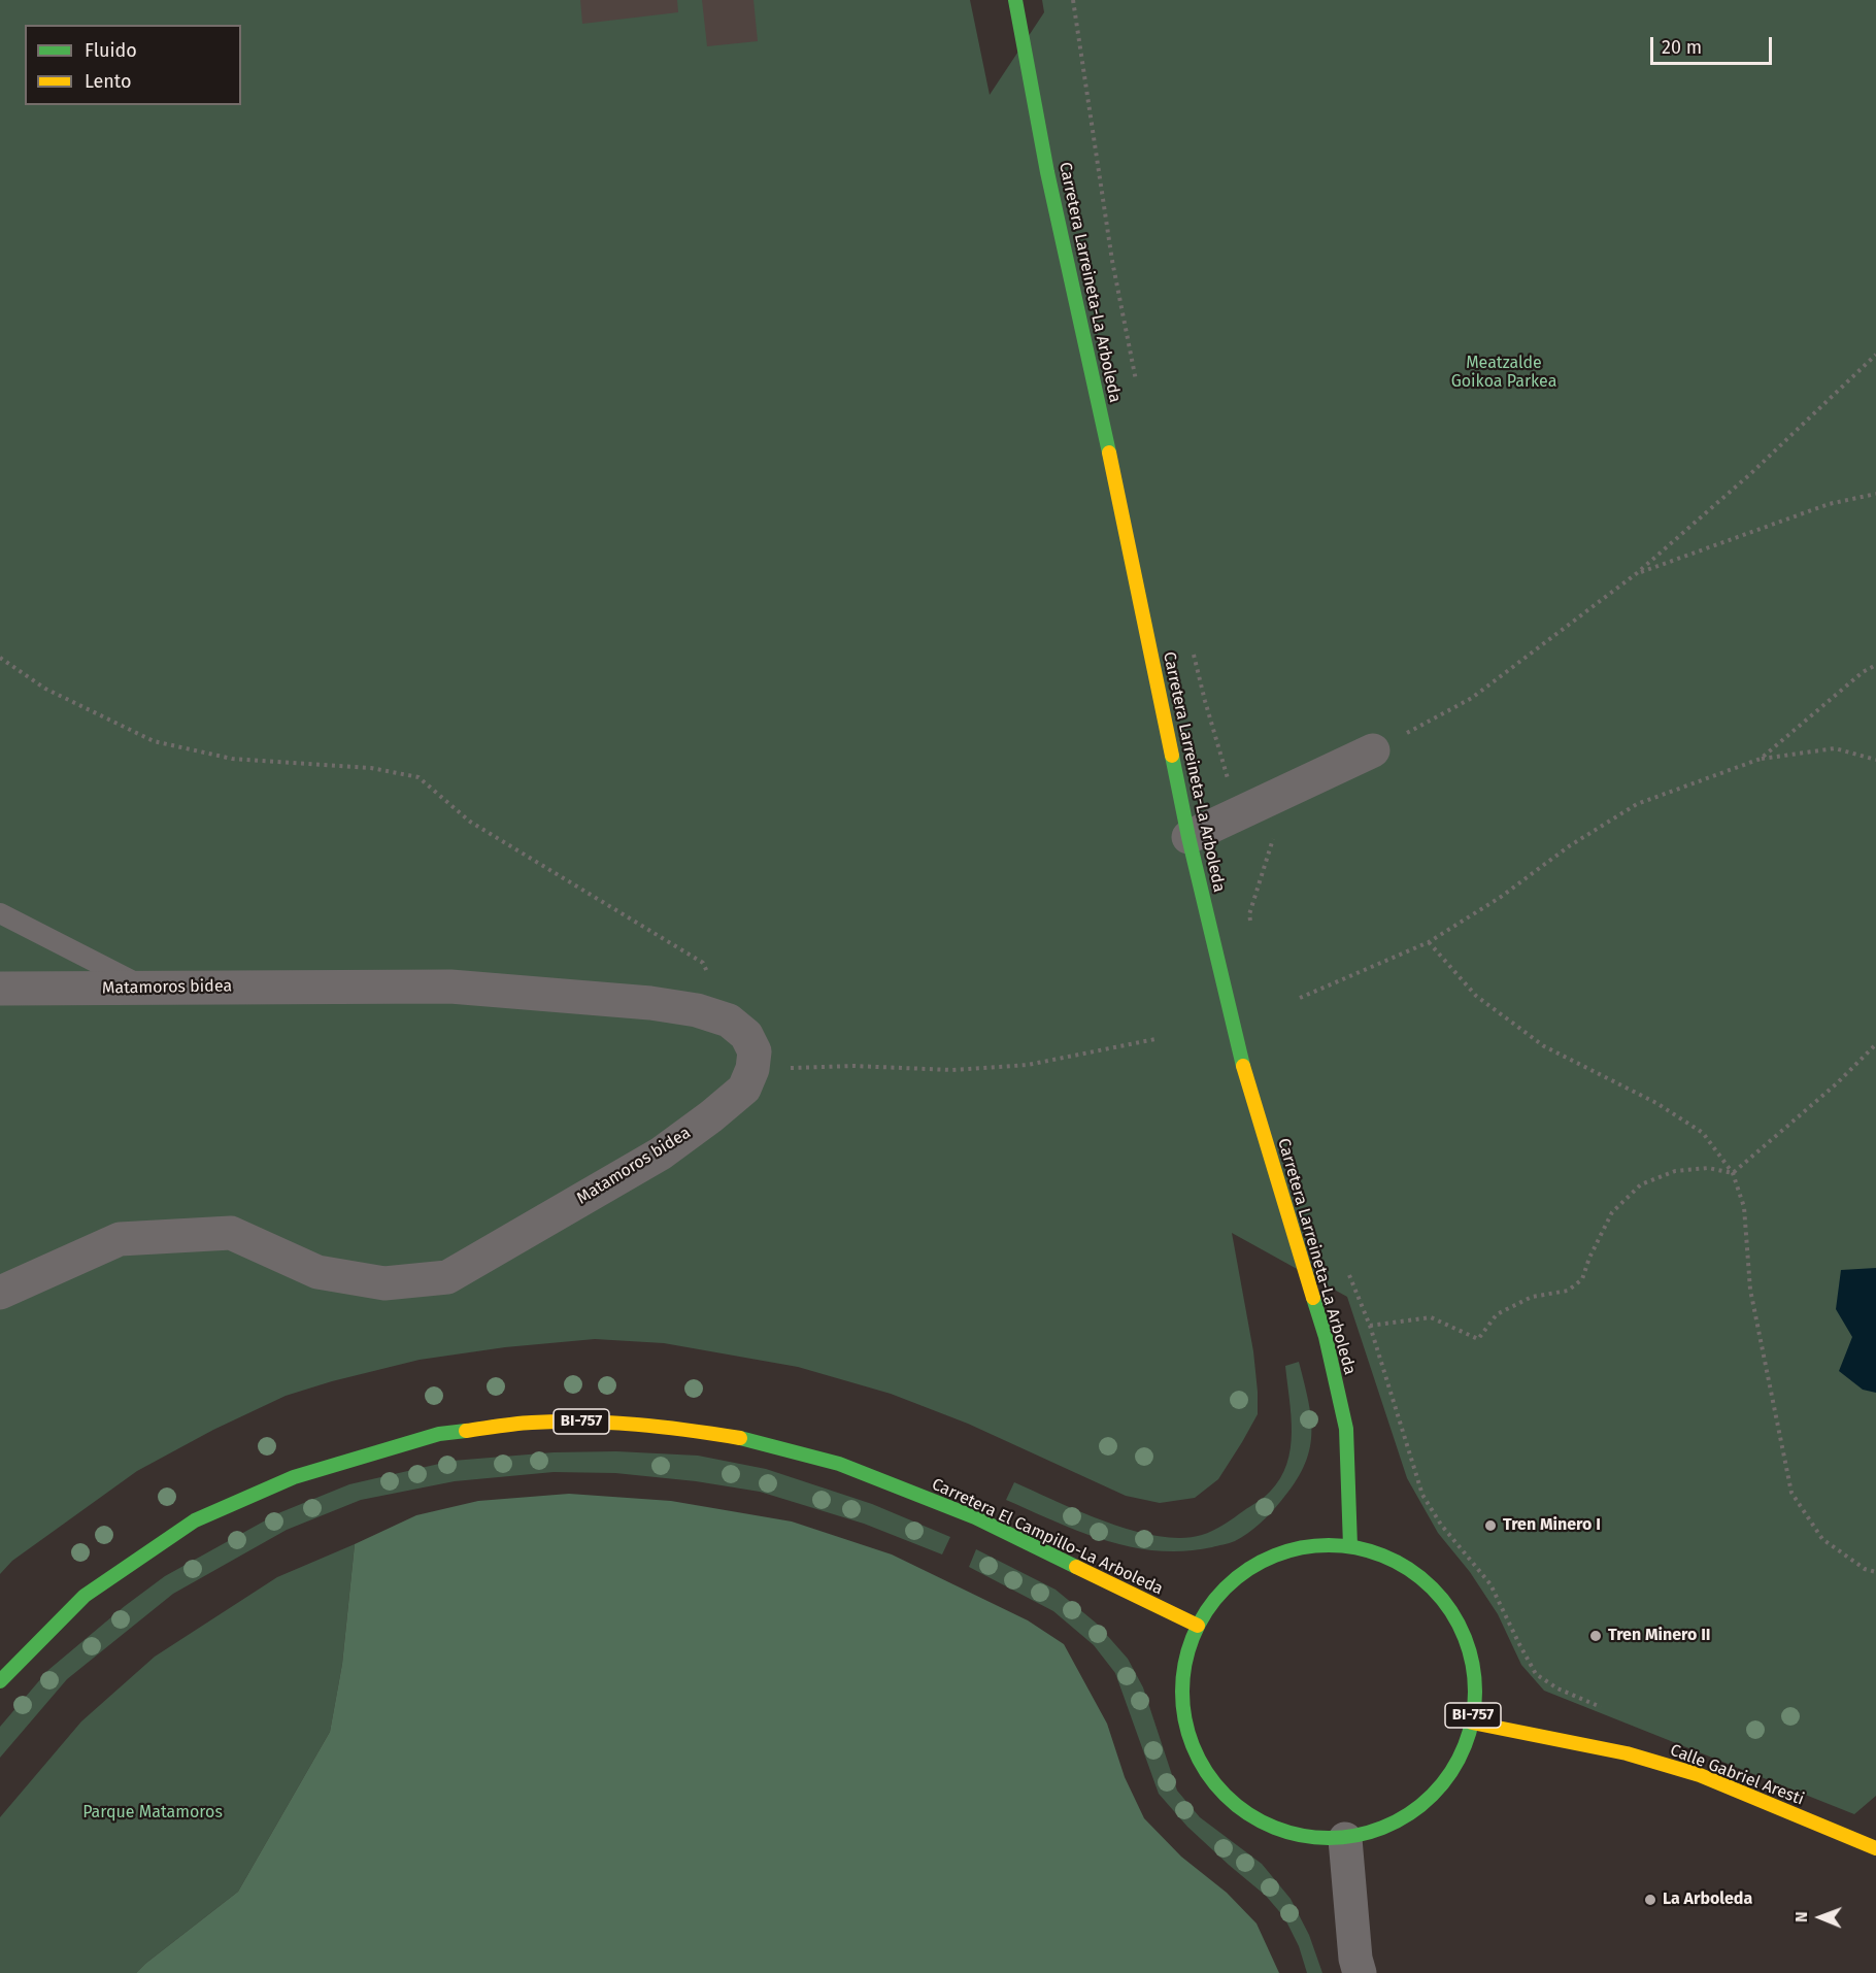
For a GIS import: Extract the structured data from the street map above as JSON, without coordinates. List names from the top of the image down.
{
  "streets": {
    "main road": [
      "Carretera Larreineta-La Arboleda",
      "BI-757",
      "Carretera El Campillo-La Arboleda",
      "Calle Gabriel Aresti"
    ],
    "street": ["Matamoros bidea"]
  },
  "crossings": [
    ["Carretera Larreineta-La Arboleda", "BI-757"],
    ["BI-757", "Carretera El Campillo-La Arboleda"],
    ["BI-757", "Calle Gabriel Aresti"]
  ],
  "parks": ["Meatzalde Goikoa Parkea", "Parque Matamoros"],
  "places": ["Tren Minero I", "Tren Minero II", "La Arboleda"],
  "legend": ["Fluido", "Lento"],
  "scale_bar": "20 m",
  "north": "left"
}
